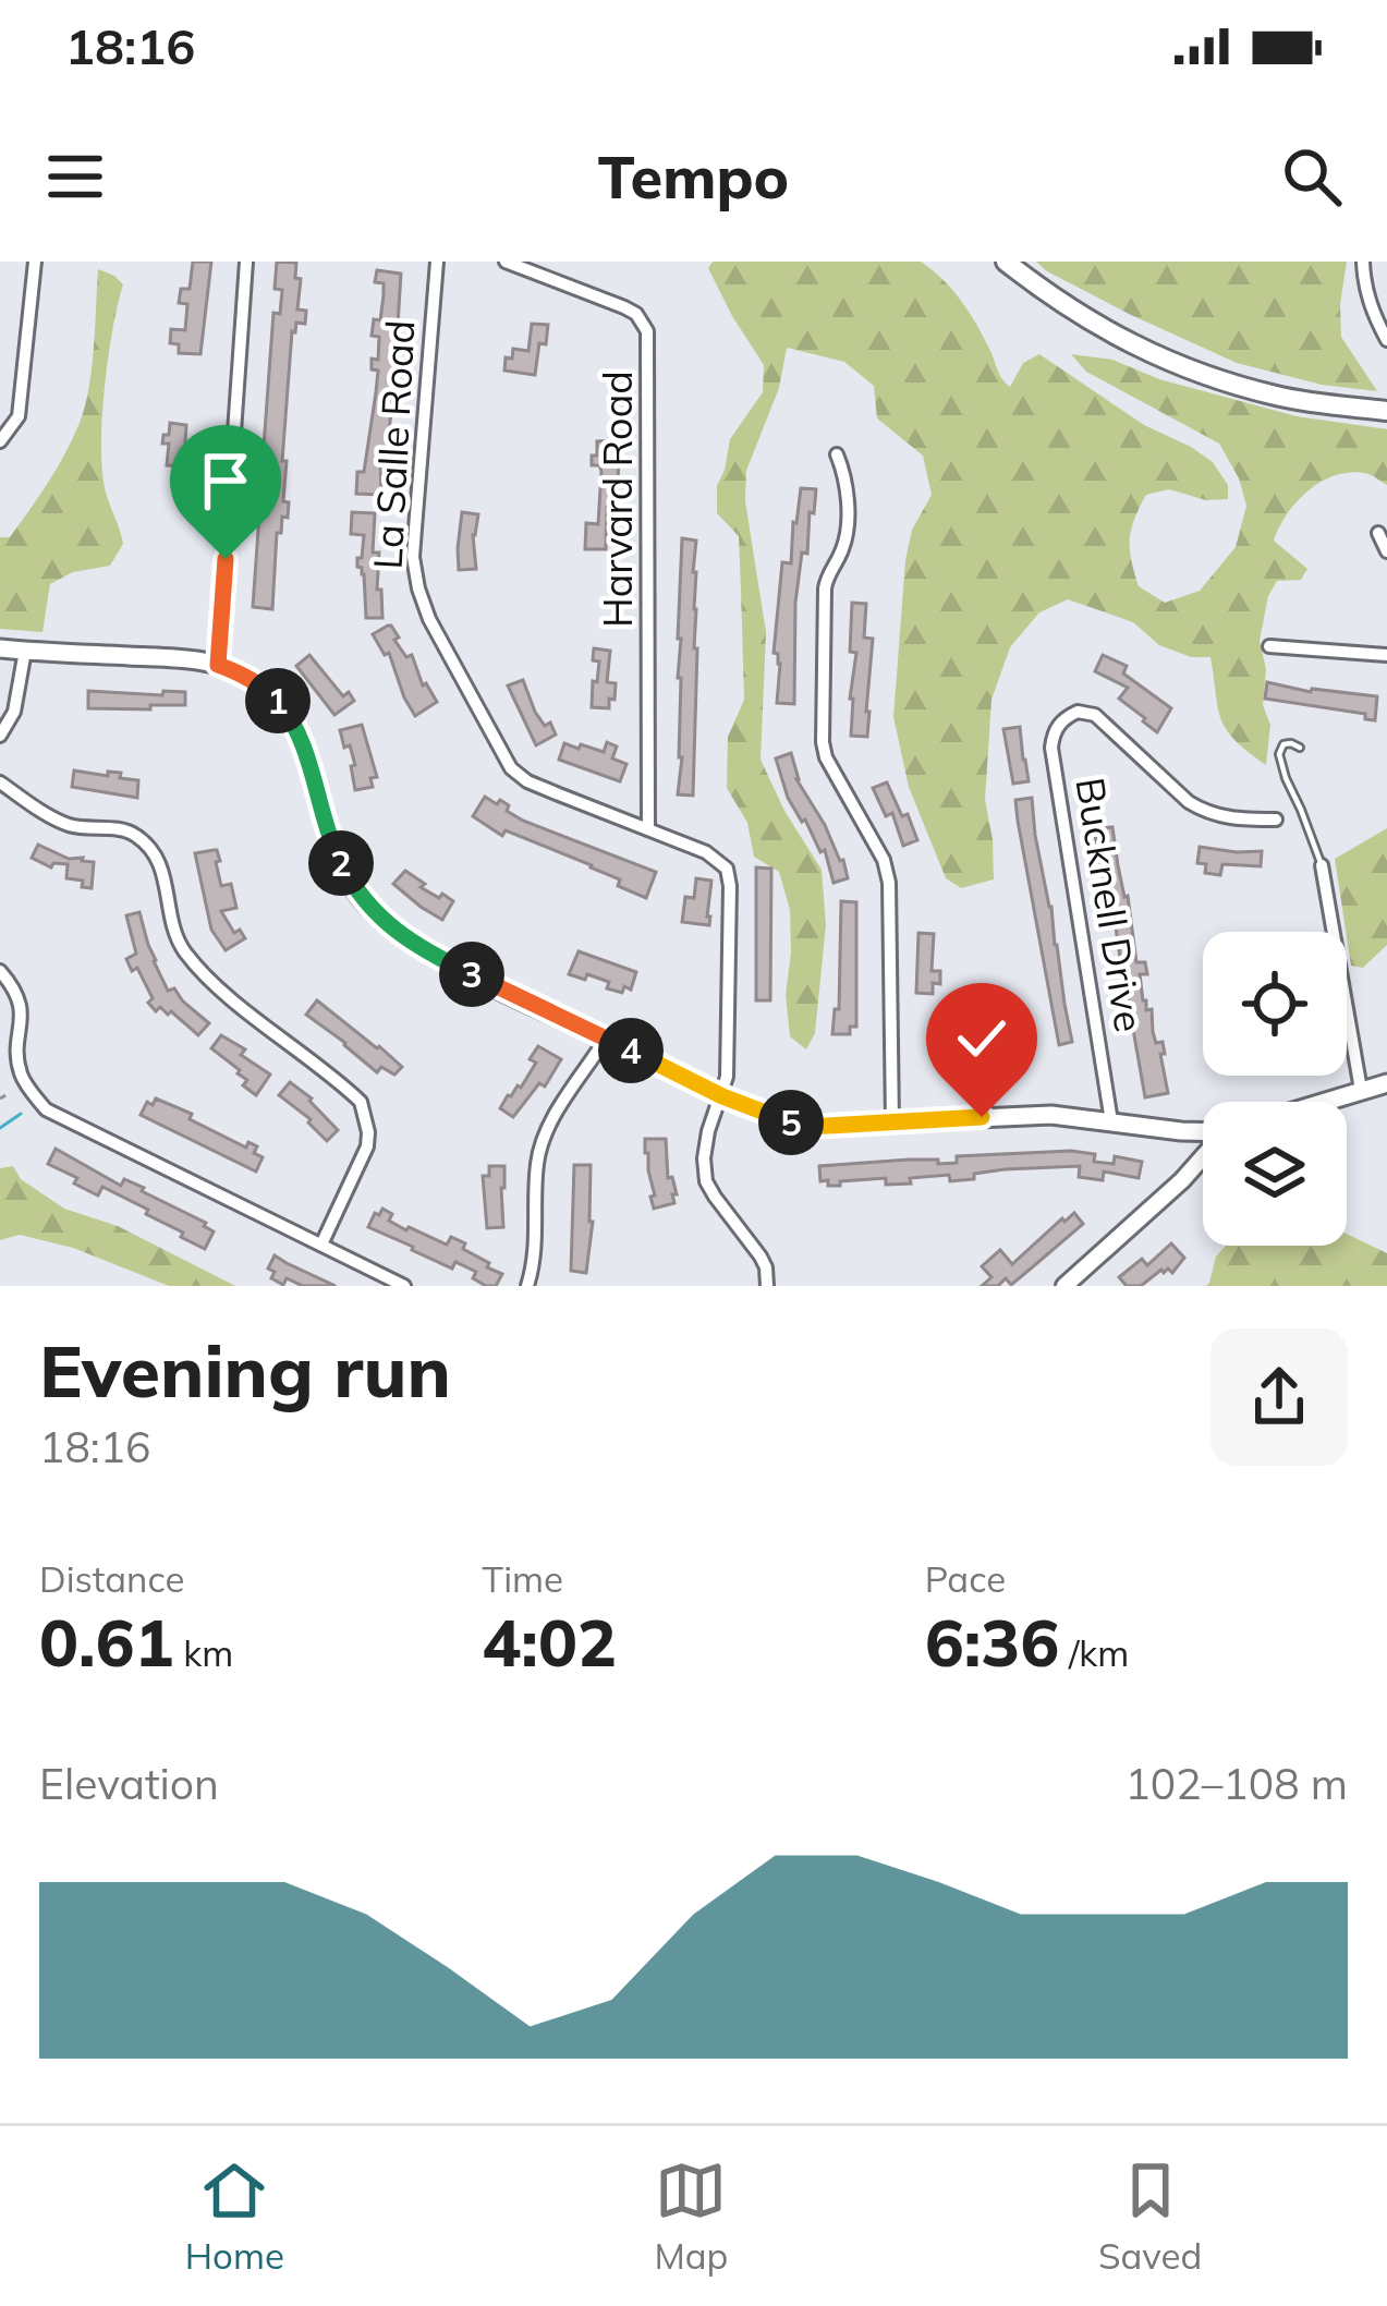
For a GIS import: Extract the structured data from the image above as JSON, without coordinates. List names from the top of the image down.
{
  "streets": {
    "street": ["La Salle Road", "Harvard Road", "Bucknell Drive"]
  },
  "crossings": [
    ["La Salle Road", "Harvard Road"]
  ],
  "page": {
    "status": "18:16",
    "header": "Tempo",
    "pins": [
      "1",
      "2",
      "3",
      "4",
      "5"
    ],
    "heading": ["Evening run", "18:16"],
    "stats": [
      ["Distance", "0.61 km"],
      ["Time", "4:02"],
      ["Pace", "6:36 /km"]
    ],
    "chart": ["Elevation", "102–108 m"],
    "tabs": ["Home", "Map", "Saved"]
  }
}
